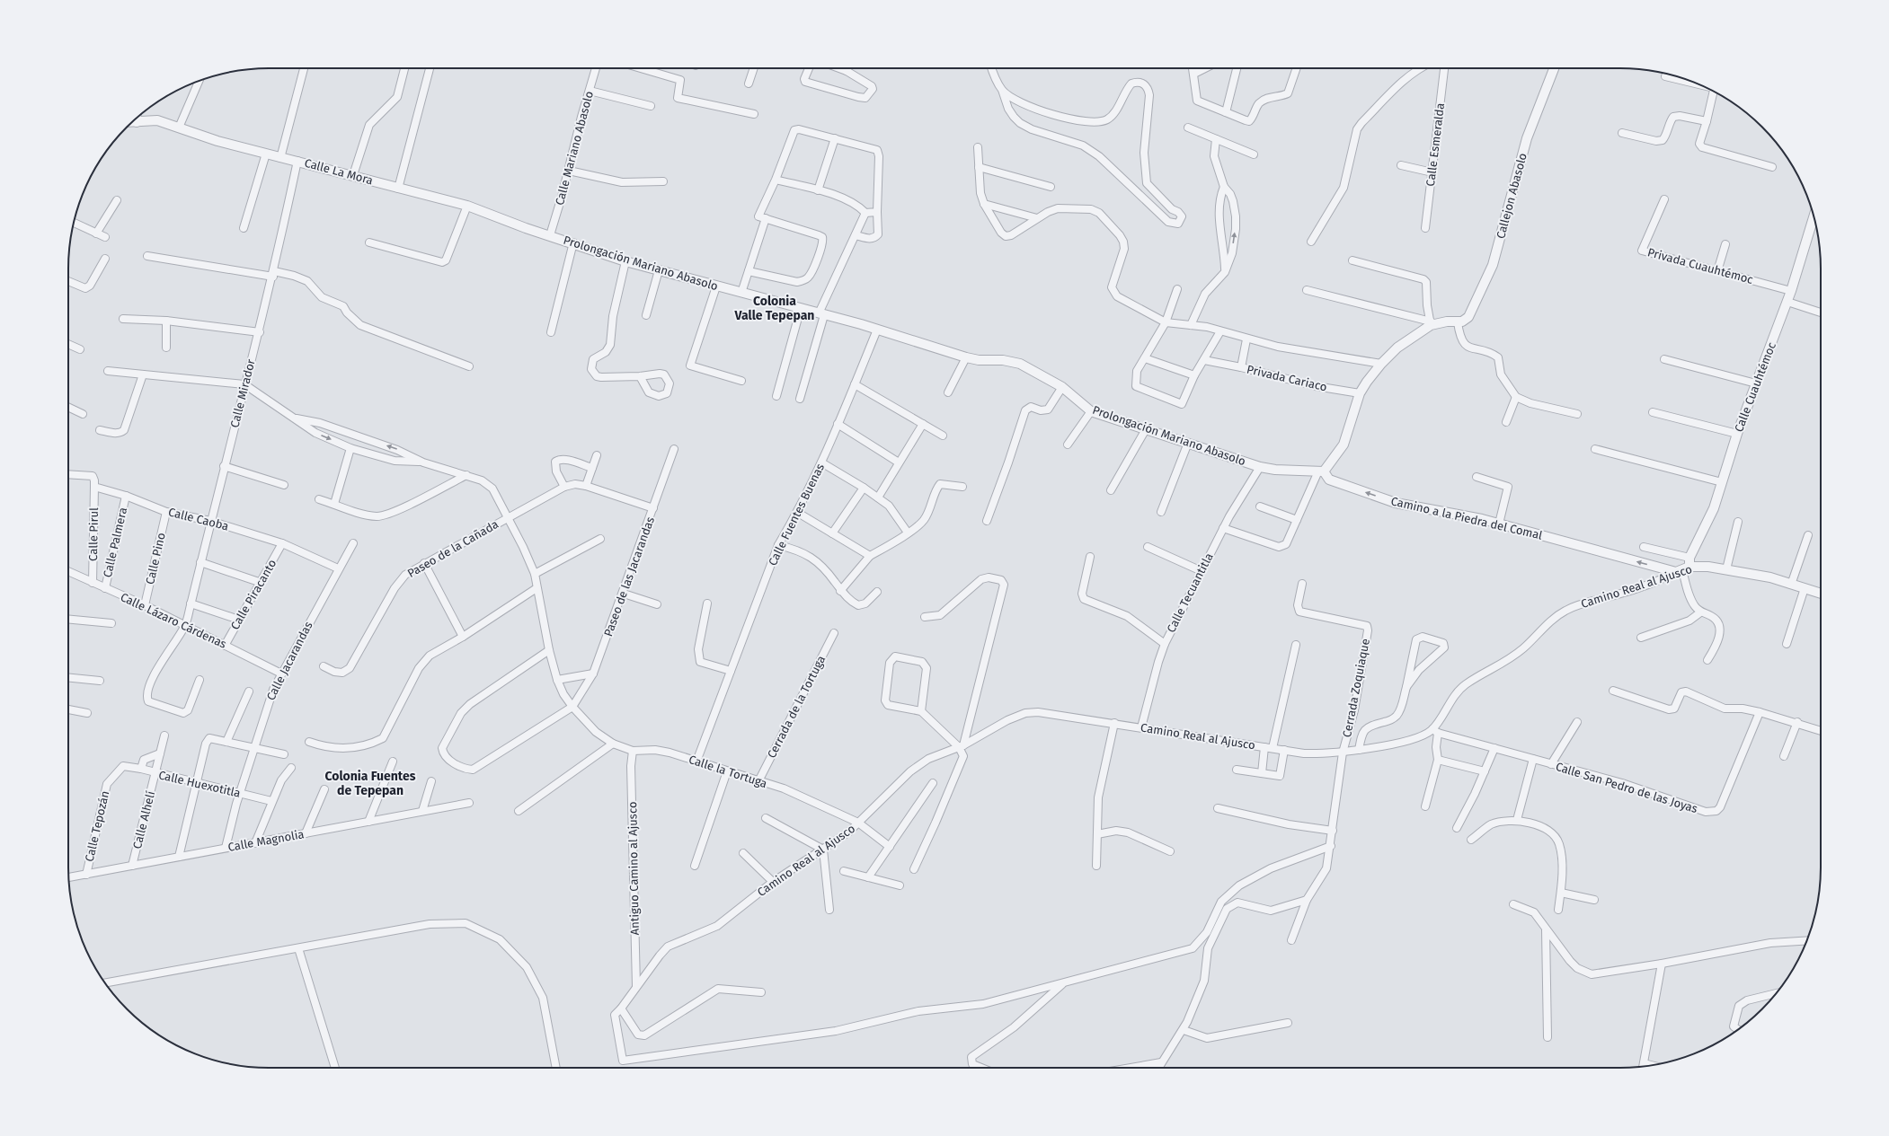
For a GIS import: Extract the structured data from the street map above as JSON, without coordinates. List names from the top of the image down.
{
  "streets": {
    "street": [
      "Calle Esmeralda",
      "Calle Mariano Abasolo",
      "Calle La Mora",
      "Callejon Abasolo",
      "Prolongación Mariano Abasolo",
      "Privada Cuauhtémoc",
      "Privada Cariaco",
      "Calle Cuauhtémoc",
      "Calle Mirador",
      "Calle Fuentes Buenas",
      "Camino a la Piedra del Comal",
      "Calle Caoba",
      "Calle Pirul",
      "Calle Palmera",
      "Paseo de la Cañada",
      "Calle Pino",
      "Paseo de las Jacarandas",
      "Camino Real al Ajusco",
      "Calle Tecuantitla",
      "Calle Piracanto",
      "Calle Lázaro Cárdenas",
      "Calle Jacarandas",
      "Cerrada Zoquiaque",
      "Cerrada de la Tortuga",
      "Calle la Tortuga",
      "Calle Huexotitla",
      "Calle San Pedro de las Joyas",
      "Calle Alhelí",
      "Calle Tepozán",
      "Calle Magnolia",
      "Antiguo Camino al Ajusco"
    ]
  },
  "crossings": [
    ["Calle Mariano Abasolo", "Calle La Mora"],
    ["Calle Mariano Abasolo", "Prolongación Mariano Abasolo"],
    ["Calle La Mora", "Prolongación Mariano Abasolo"],
    ["Calle La Mora", "Calle Mirador"],
    ["Prolongación Mariano Abasolo", "Calle Fuentes Buenas"],
    ["Prolongación Mariano Abasolo", "Camino a la Piedra del Comal"],
    ["Prolongación Mariano Abasolo", "Calle Tecuantitla"],
    ["Privada Cuauhtémoc", "Calle Cuauhtémoc"],
    ["Calle Cuauhtémoc", "Camino a la Piedra del Comal"],
    ["Calle Cuauhtémoc", "Camino Real al Ajusco"],
    ["Calle Mirador", "Calle Caoba"],
    ["Calle Mirador", "Calle Lázaro Cárdenas"],
    ["Calle Fuentes Buenas", "Calle la Tortuga"],
    ["Camino a la Piedra del Comal", "Camino Real al Ajusco"],
    ["Calle Caoba", "Calle Pirul"],
    ["Calle Caoba", "Calle Palmera"],
    ["Calle Caoba", "Calle Pino"],
    ["Calle Caoba", "Calle Piracanto"],
    ["Calle Caoba", "Calle Jacarandas"],
    ["Calle Pirul", "Calle Lázaro Cárdenas"],
    ["Calle Palmera", "Calle Lázaro Cárdenas"],
    ["Paseo de la Cañada", "Paseo de las Jacarandas"],
    ["Paseo de la Cañada", "Calle la Tortuga"],
    ["Calle Pino", "Calle Lázaro Cárdenas"],
    ["Paseo de las Jacarandas", "Calle la Tortuga"],
    ["Camino Real al Ajusco", "Calle Tecuantitla"],
    ["Camino Real al Ajusco", "Cerrada Zoquiaque"],
    ["Camino Real al Ajusco", "Calle la Tortuga"],
    ["Camino Real al Ajusco", "Calle San Pedro de las Joyas"],
    ["Camino Real al Ajusco", "Antiguo Camino al Ajusco"],
    ["Calle Piracanto", "Calle Lázaro Cárdenas"],
    ["Calle Lázaro Cárdenas", "Calle Jacarandas"],
    ["Calle Jacarandas", "Calle Huexotitla"],
    ["Calle Jacarandas", "Calle Magnolia"],
    ["Cerrada de la Tortuga", "Calle la Tortuga"],
    ["Calle la Tortuga", "Antiguo Camino al Ajusco"],
    ["Calle Huexotitla", "Calle Alhelí"],
    ["Calle Huexotitla", "Calle Tepozán"],
    ["Calle Alhelí", "Calle Magnolia"],
    ["Calle Tepozán", "Calle Magnolia"]
  ],
  "one_way": ["Camino a la Piedra del Comal"],
  "districts": ["Colonia Valle Tepepan", "Colonia Fuentes de Tepepan"]
}
